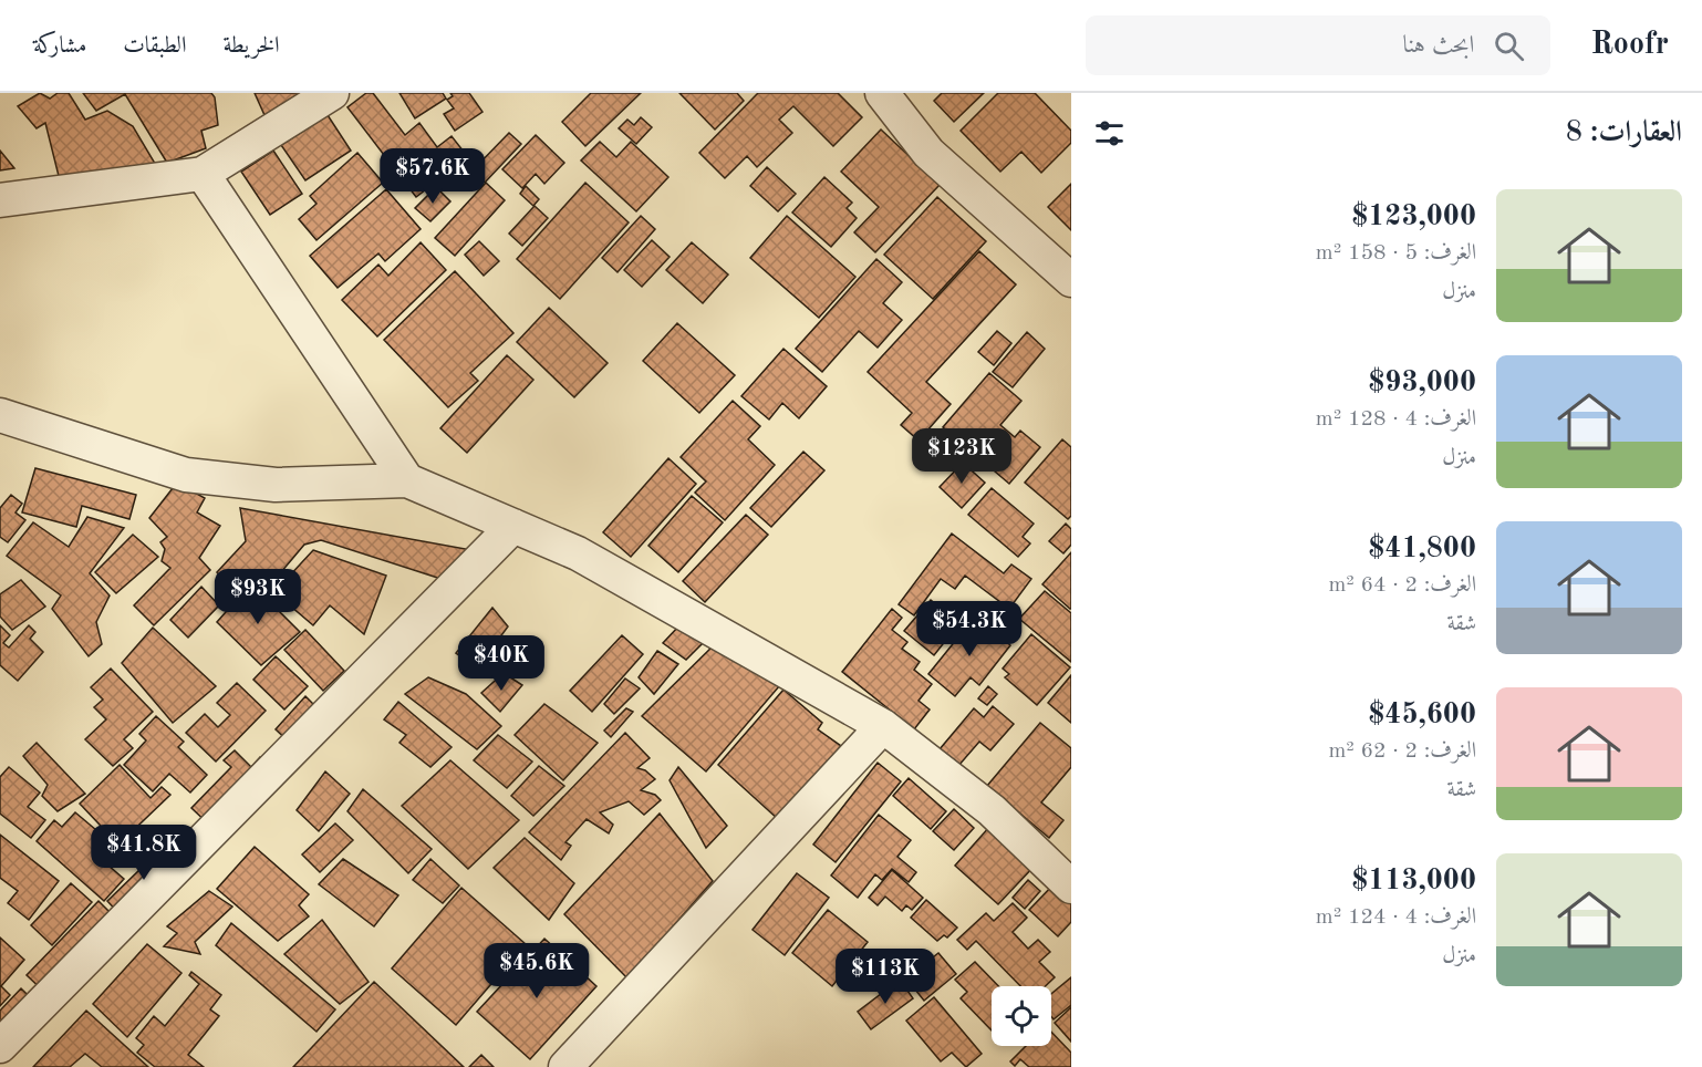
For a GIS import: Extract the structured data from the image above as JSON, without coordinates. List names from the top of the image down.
{
  "page": {
    "header": "Roofr",
    "search": "ابحث هنا",
    "nav": ["الخريطة", "الطبقات", "مشاركة"],
    "heading": "العقارات: 8",
    "price": [
      "$57.6K",
      "$123K",
      "$93K",
      "$54.3K",
      "$40K",
      "$41.8K",
      "$45.6K",
      "$113K"
    ],
    "list": [
      {
        "name": "$123,000",
        "note": "الغرف: 5 · 158 m² · منزل"
      },
      {
        "name": "$93,000",
        "note": "الغرف: 4 · 128 m² · منزل"
      },
      {
        "name": "$41,800",
        "note": "الغرف: 2 · 64 m² · شقة"
      },
      {
        "name": "$45,600",
        "note": "الغرف: 2 · 62 m² · شقة"
      },
      {
        "name": "$113,000",
        "note": "الغرف: 4 · 124 m² · منزل"
      }
    ]
  }
}
